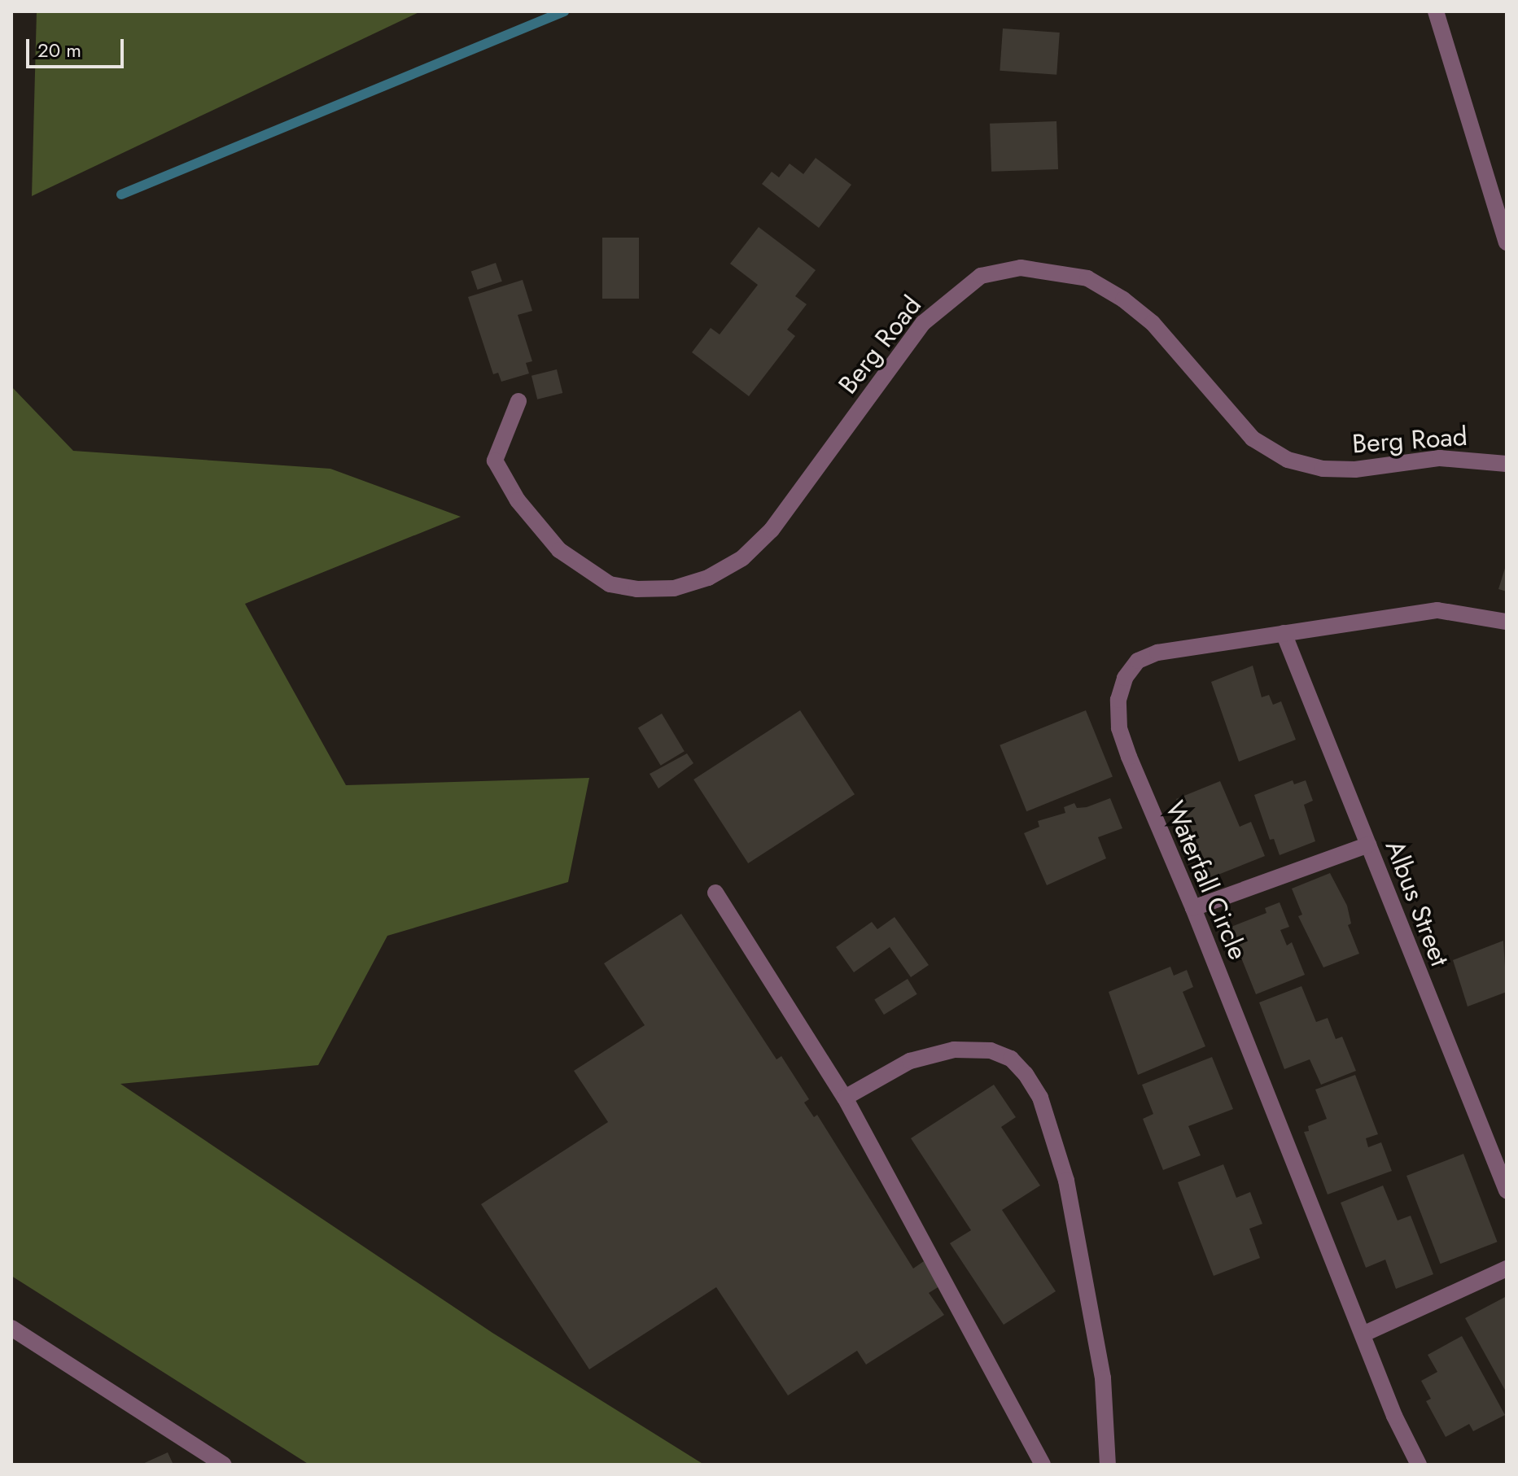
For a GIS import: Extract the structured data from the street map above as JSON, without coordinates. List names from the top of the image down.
{
  "streets": {
    "street": ["Berg Road", "Waterfall Circle", "Albus Street"]
  },
  "crossings": [
    ["Waterfall Circle", "Albus Street"]
  ],
  "scale_bar": "20 m"
}
